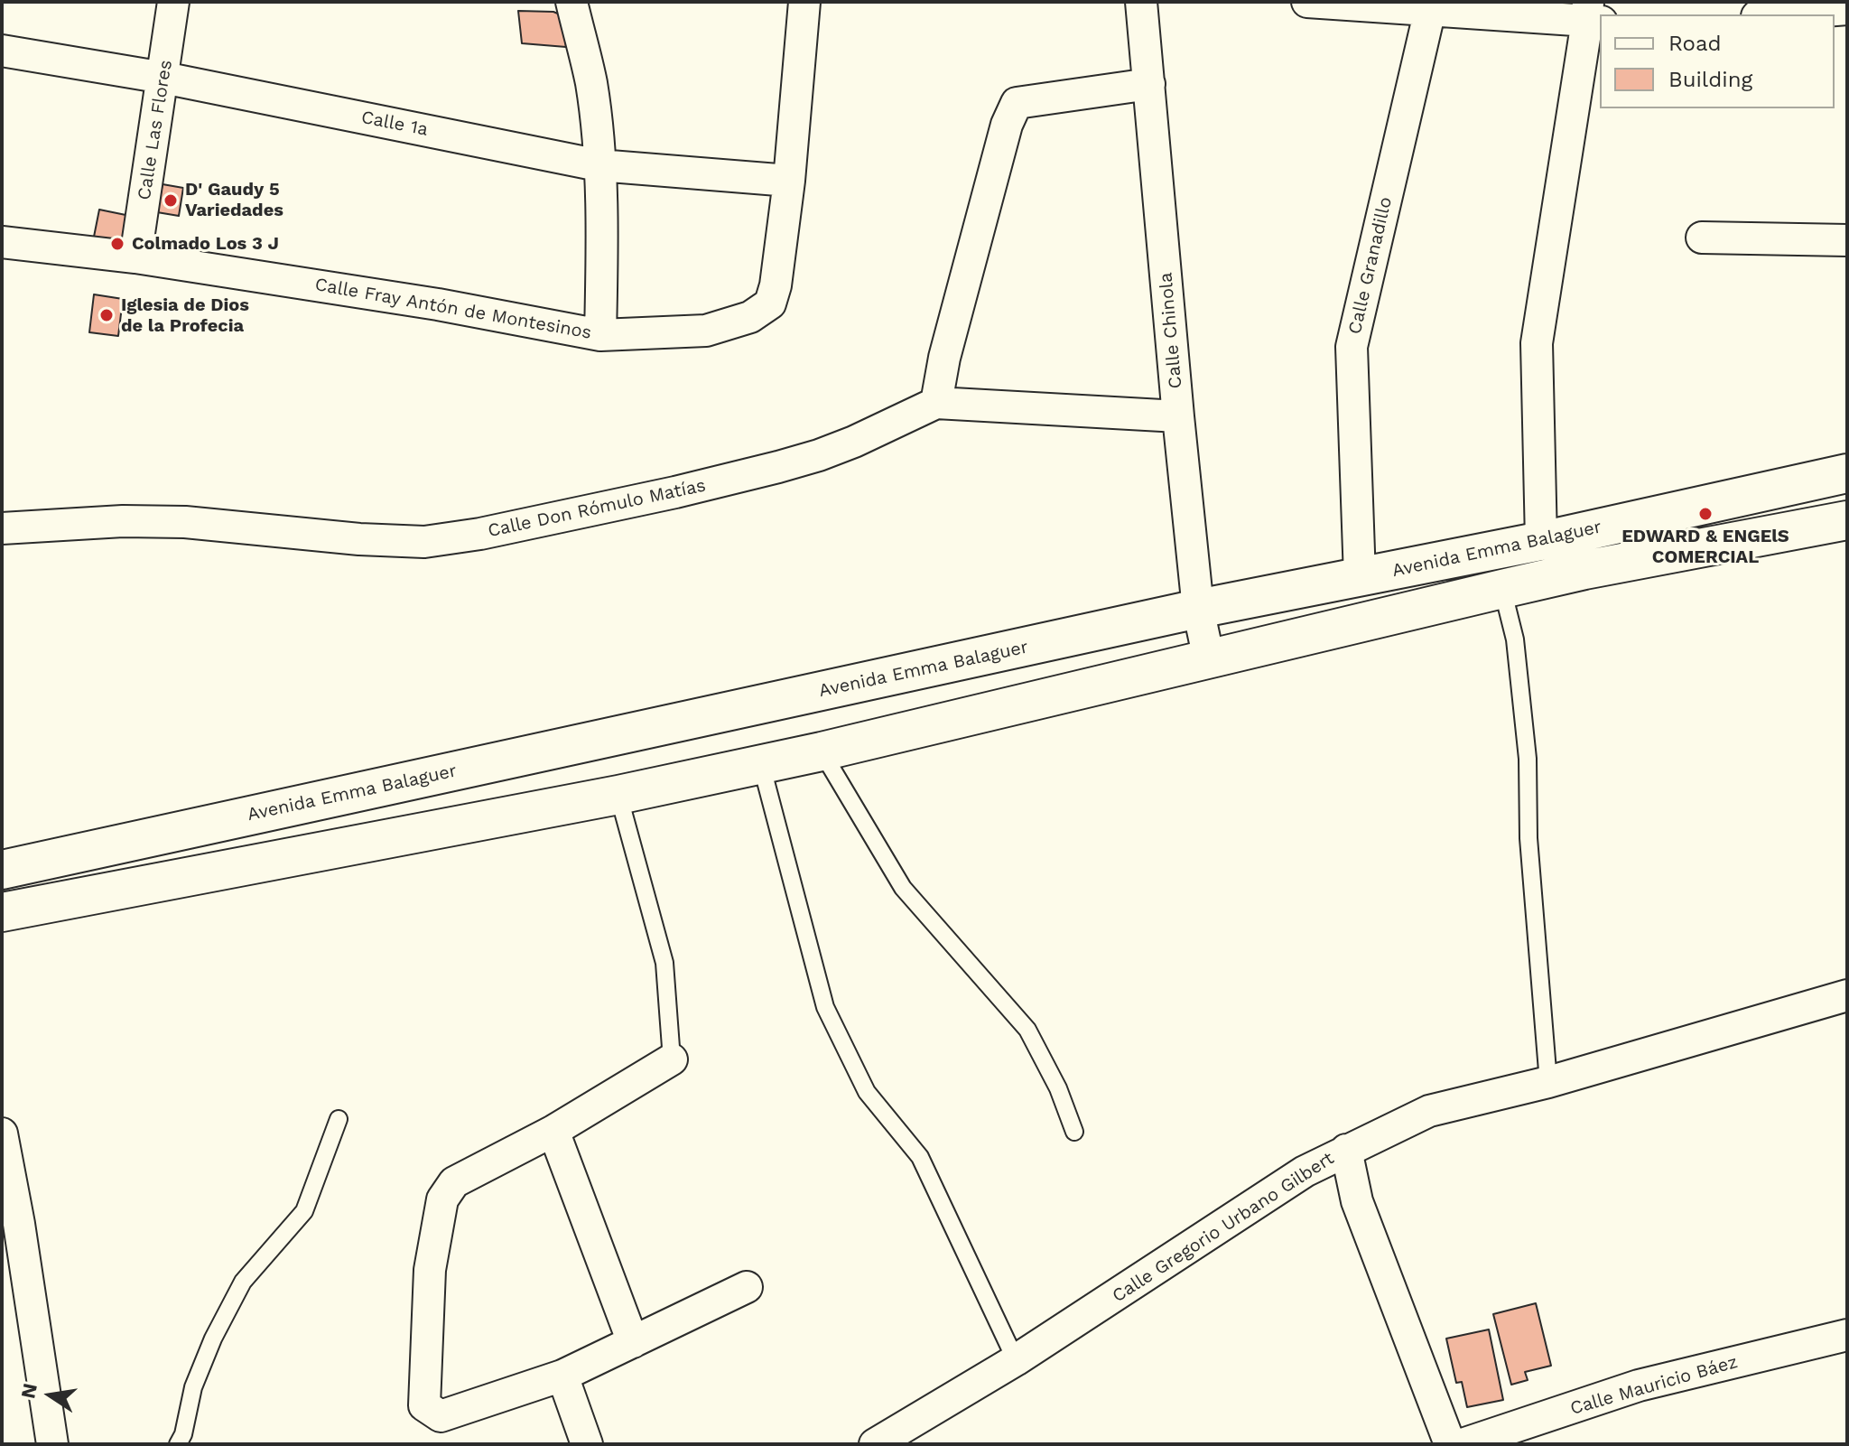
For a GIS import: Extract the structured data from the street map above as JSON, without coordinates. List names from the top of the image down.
{
  "streets": {
    "street": [
      "Calle 1a",
      "Calle Las Flores",
      "Calle Granadillo",
      "Calle Fray Antón de Montesinos",
      "Calle Chinola",
      "Calle Don Rómulo Matías",
      "Avenida Emma Balaguer",
      "Calle Gregorio Urbano Gilbert",
      "Calle Mauricio Báez"
    ]
  },
  "crossings": [
    ["Calle 1a", "Calle Las Flores"],
    ["Calle 1a", "Calle Fray Antón de Montesinos"],
    ["Calle Las Flores", "Calle Fray Antón de Montesinos"],
    ["Calle Granadillo", "Avenida Emma Balaguer"],
    ["Calle Chinola", "Calle Don Rómulo Matías"],
    ["Calle Chinola", "Avenida Emma Balaguer"]
  ],
  "places": [
    "D' Gaudy 5 Variedades",
    "Colmado Los 3 J",
    "Iglesia de Dios de la Profecia",
    "EDWARD & ENGElS COMERCIAL"
  ],
  "legend": ["Road", "Building"],
  "north": "left"
}
